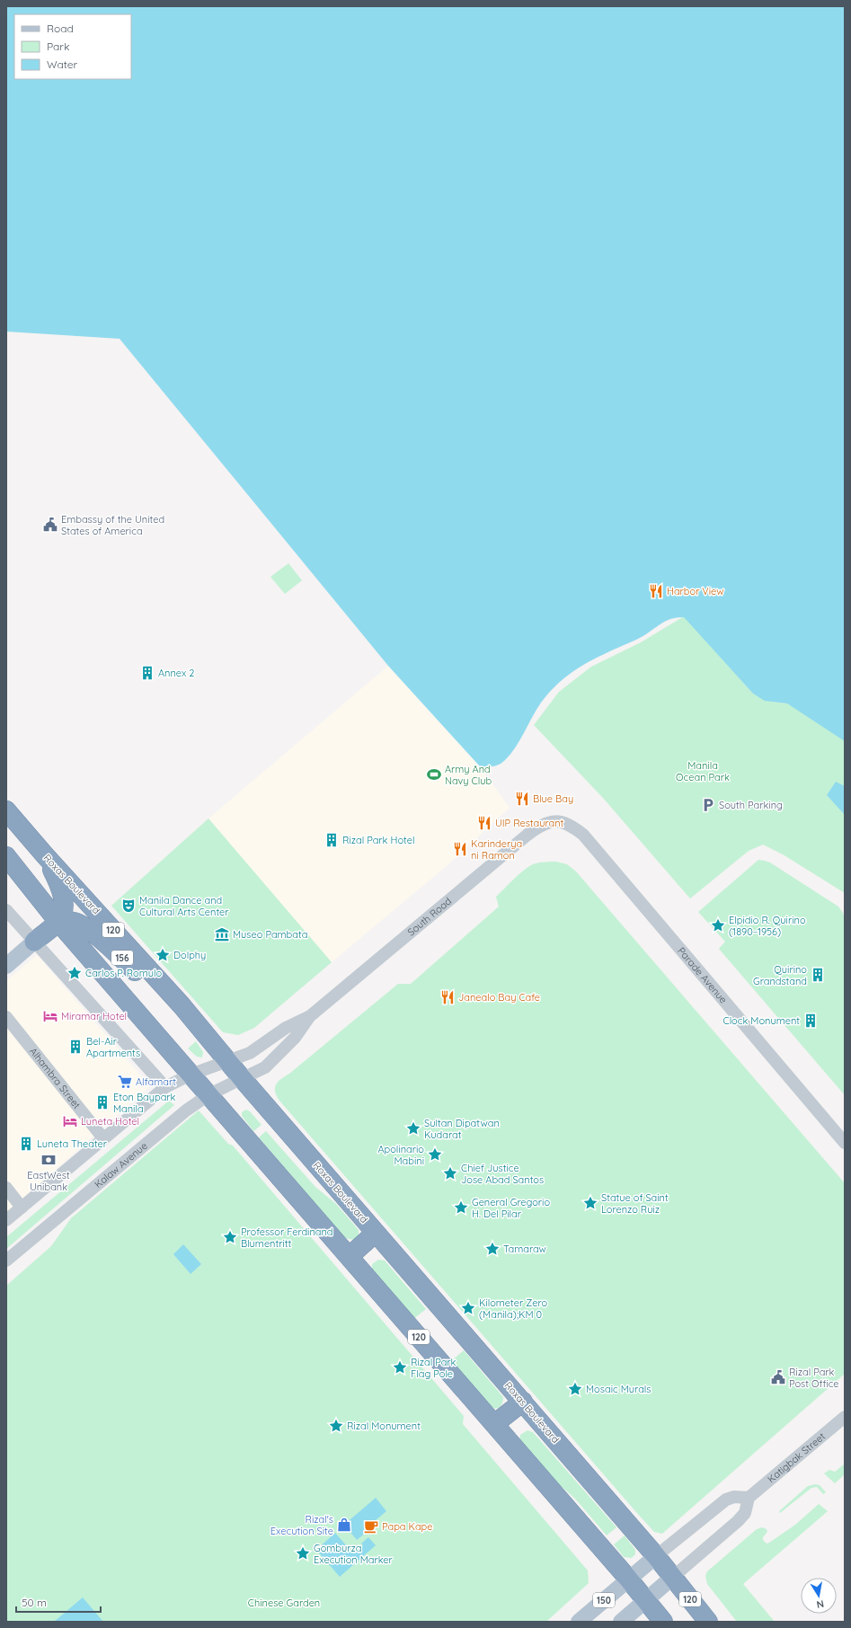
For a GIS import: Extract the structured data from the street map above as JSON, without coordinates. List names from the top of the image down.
{
  "streets": {
    "highway": ["Roxas Boulevard", "120", "156"],
    "main road": ["150"],
    "street": [
      "South Road",
      "Parade Avenue",
      "Alhambra Street",
      "Kalaw Avenue",
      "Katigbak Street"
    ]
  },
  "crossings": [
    ["Roxas Boulevard", "South Road"],
    ["Roxas Boulevard", "120"],
    ["Roxas Boulevard", "156"],
    ["Roxas Boulevard", "Kalaw Avenue"],
    ["Roxas Boulevard", "150"],
    ["South Road", "Parade Avenue"],
    ["South Road", "Kalaw Avenue"],
    ["120", "156"],
    ["120", "Kalaw Avenue"],
    ["120", "150"]
  ],
  "parks": ["Manila Ocean Park", "Chinese Garden"],
  "places": {
    "public building": ["Embassy of the United States of America", "Rizal Park Post Office"],
    "restaurant": [
      "Harbor View",
      "Blue Bay",
      "UIP Restaurant",
      "Karinderya ni Ramon",
      "Janealo Bay Cafe"
    ],
    "building": [
      "Annex 2",
      "Rizal Park Hotel",
      "Quirino Grandstand",
      "Clock Monument",
      "Bel-Air Apartments",
      "Eton Baypark Manila",
      "Luneta Theater"
    ],
    "sports": ["Army And Navy Club"],
    "parking": ["South Parking"],
    "theatre": ["Manila Dance and Cultural Arts Center"],
    "place": [
      "Elpidio R. Quirino (1890–1956)",
      "Dolphy",
      "Carlos P. Romulo",
      "Sultan Dipatwan Kudarat",
      "Apolinario Mabini",
      "Chief Justice Jose Abad Santos",
      "Statue of Saint Lorenzo Ruiz",
      "General Gregorio H. Del Pilar",
      "Professor Ferdinand Blumentritt",
      "Tamaraw",
      "Kilometer Zero (Manila);KM 0",
      "Rizal Park Flag Pole",
      "Mosaic Murals",
      "Rizal Monument",
      "Gomburza Execution Marker"
    ],
    "museum": ["Museo Pambata"],
    "hotel": ["Miramar Hotel", "Luneta Hotel"],
    "supermarket": ["Alfamart"],
    "bank": ["EastWest Unibank"],
    "shop": ["Rizal's Execution Site"],
    "cafe": ["Papa Kape"]
  },
  "legend": ["Road", "Park", "Water"],
  "scale_bar": "50 m",
  "north": "bottom"
}
